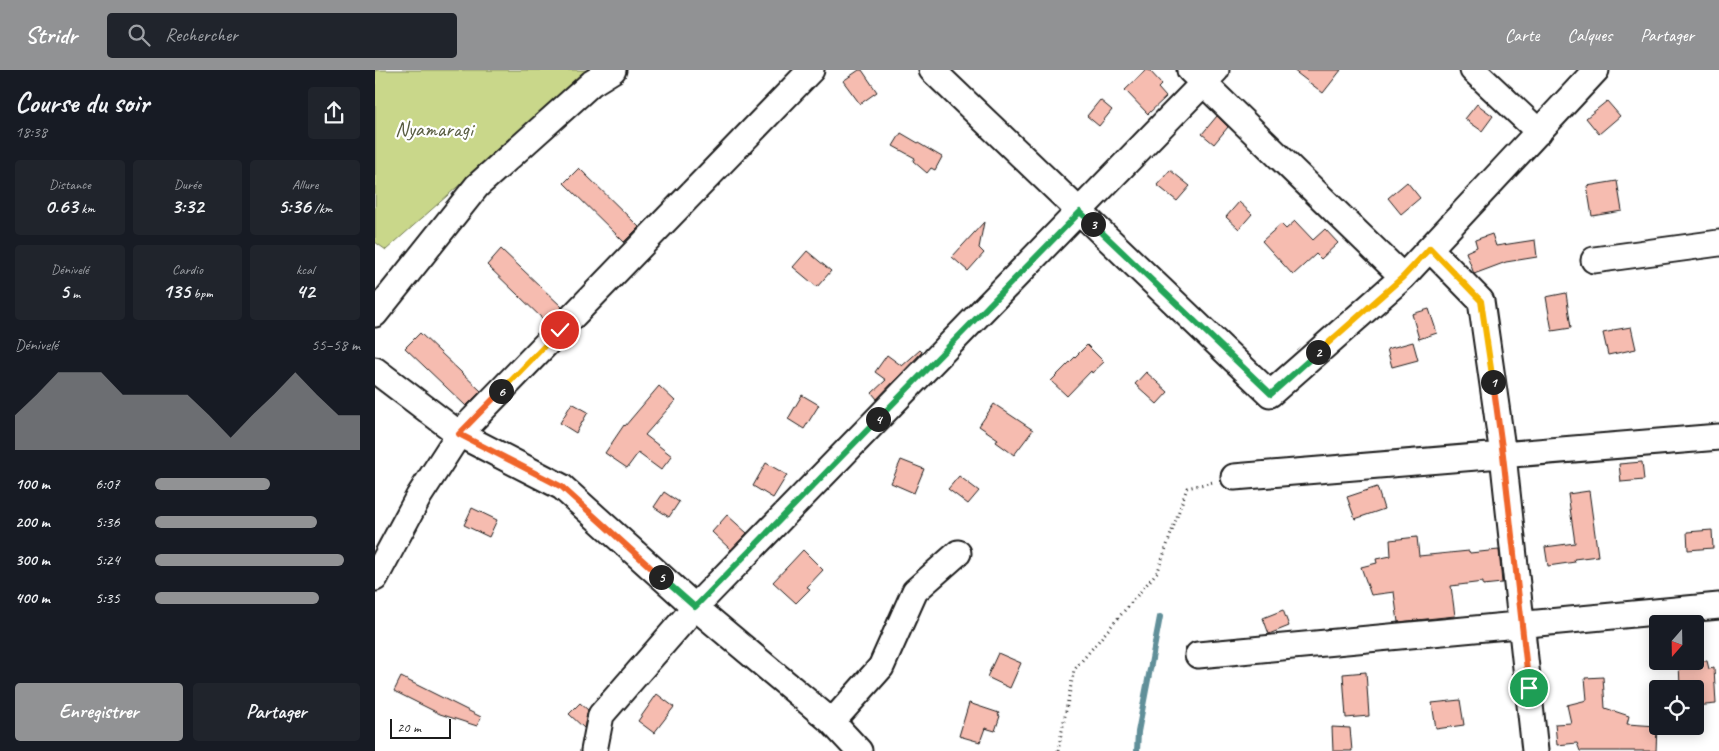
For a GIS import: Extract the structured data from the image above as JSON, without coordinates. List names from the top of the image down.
{
  "parks": ["Nyamaragi"],
  "scale_bar": "20 m",
  "north": "bottom",
  "page": {
    "header": "Stridr",
    "search": "Rechercher",
    "nav": ["Carte", "Calques", "Partager"],
    "heading": ["Course du soir", "18:38"],
    "stats": [
      ["Distance", "0.63 km"],
      ["Durée", "3:32"],
      ["Allure", "5:36 /km"],
      ["Dénivelé", "5 m"],
      ["Cardio", "135 bpm"],
      ["kcal", "42"]
    ],
    "pins": [
      "3",
      "2",
      "1",
      "6",
      "4",
      "5"
    ],
    "chart": ["Dénivelé", "55–58 m"],
    "list": [
      {
        "name": "100 m",
        "note": "6:07"
      },
      {
        "name": "200 m",
        "note": "5:36"
      },
      {
        "name": "300 m",
        "note": "5:24"
      },
      {
        "name": "400 m",
        "note": "5:35"
      }
    ],
    "buttons": ["Enregistrer", "Partager"],
    "scale": "20 m"
  }
}
